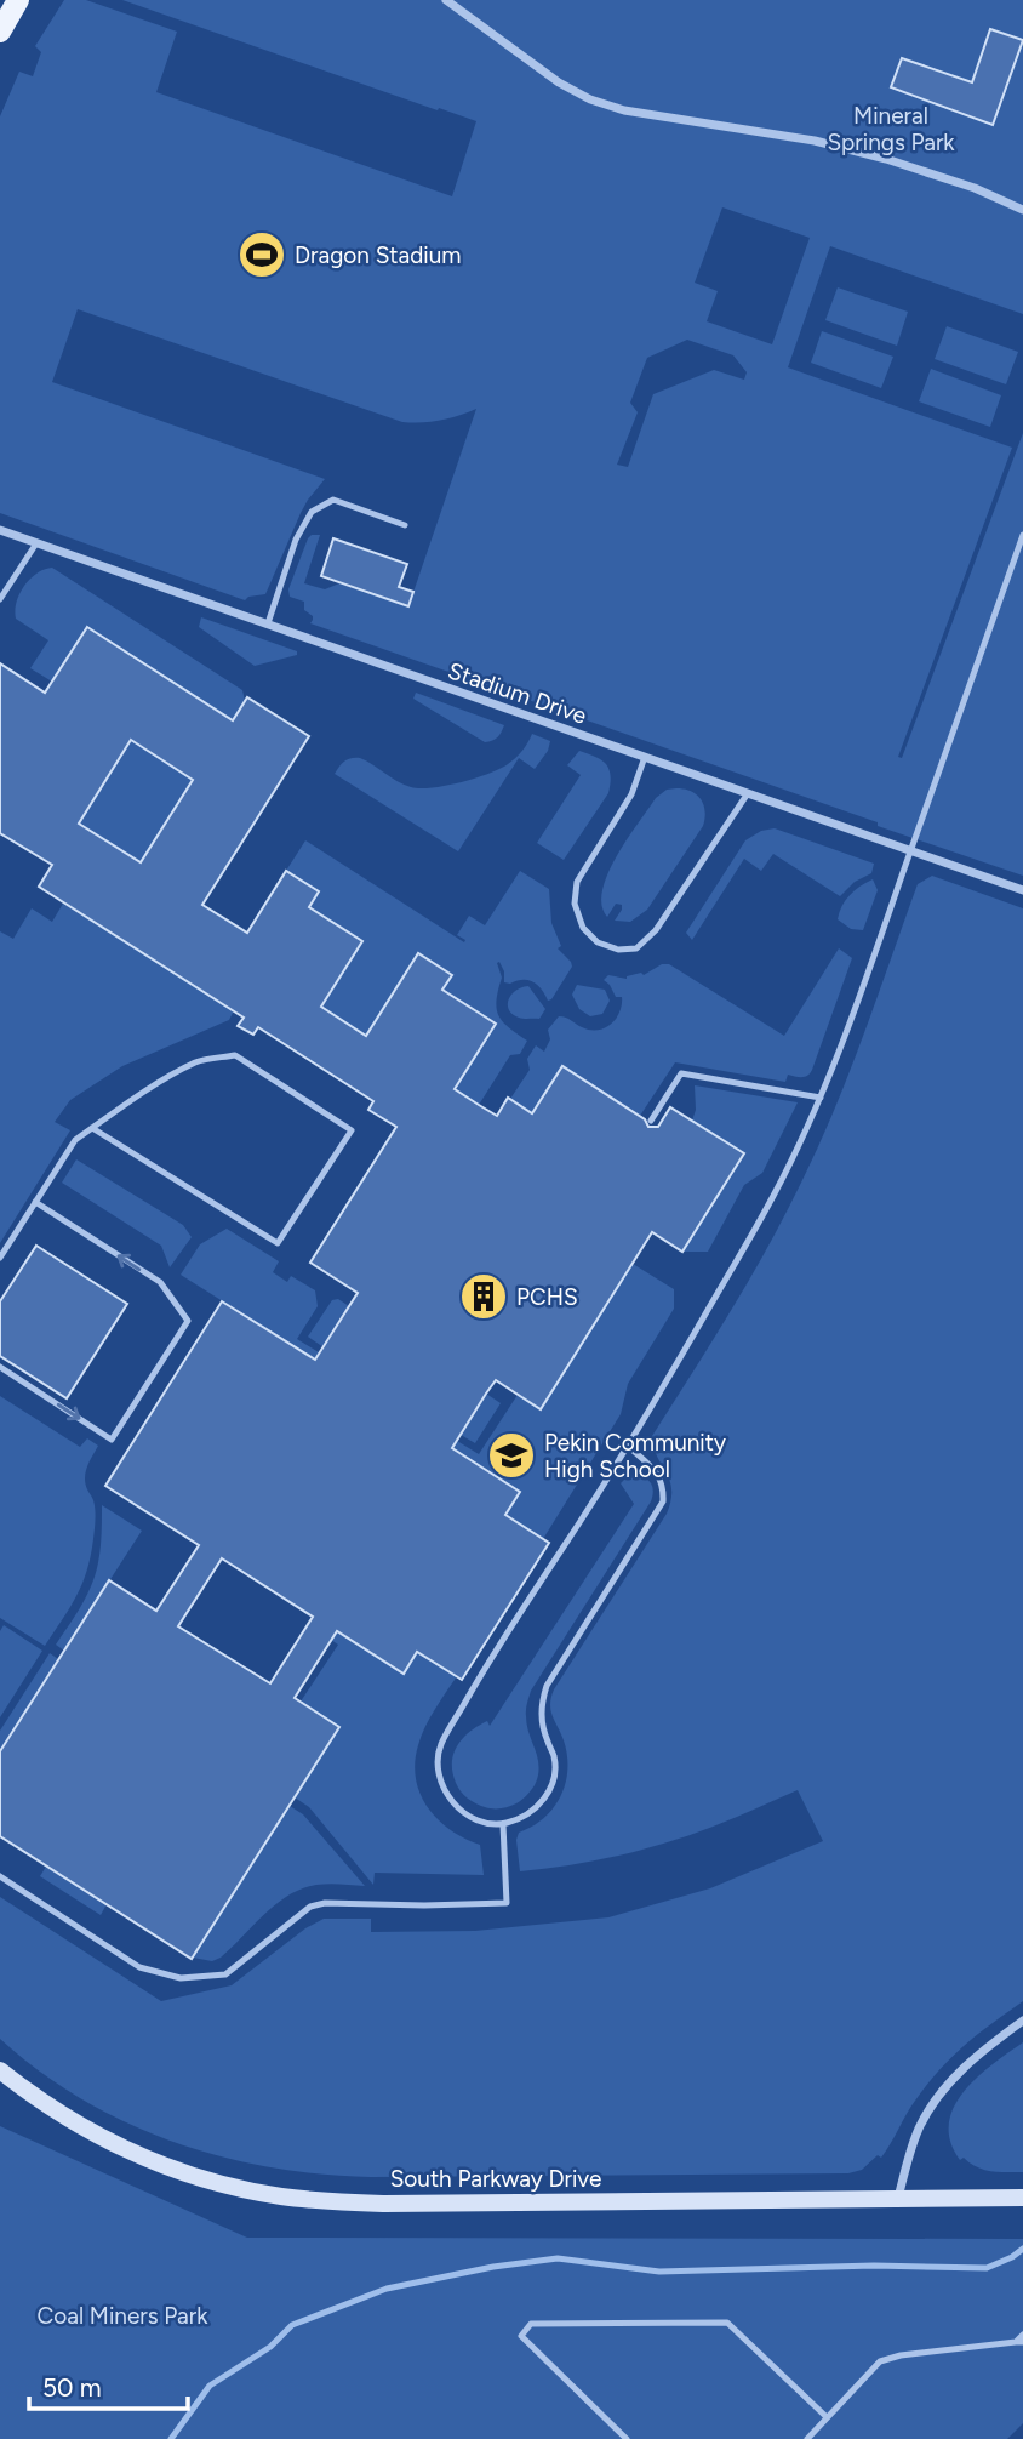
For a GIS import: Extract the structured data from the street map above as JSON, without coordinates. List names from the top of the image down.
{
  "streets": {
    "main road": ["South Parkway Drive"],
    "street": ["Stadium Drive"]
  },
  "parks": ["Mineral Springs Park", "Coal Miners Park"],
  "places": {
    "sports": ["Dragon Stadium"],
    "building": ["PCHS"],
    "school or university": ["Pekin Community High School"]
  },
  "scale_bar": "50 m"
}
